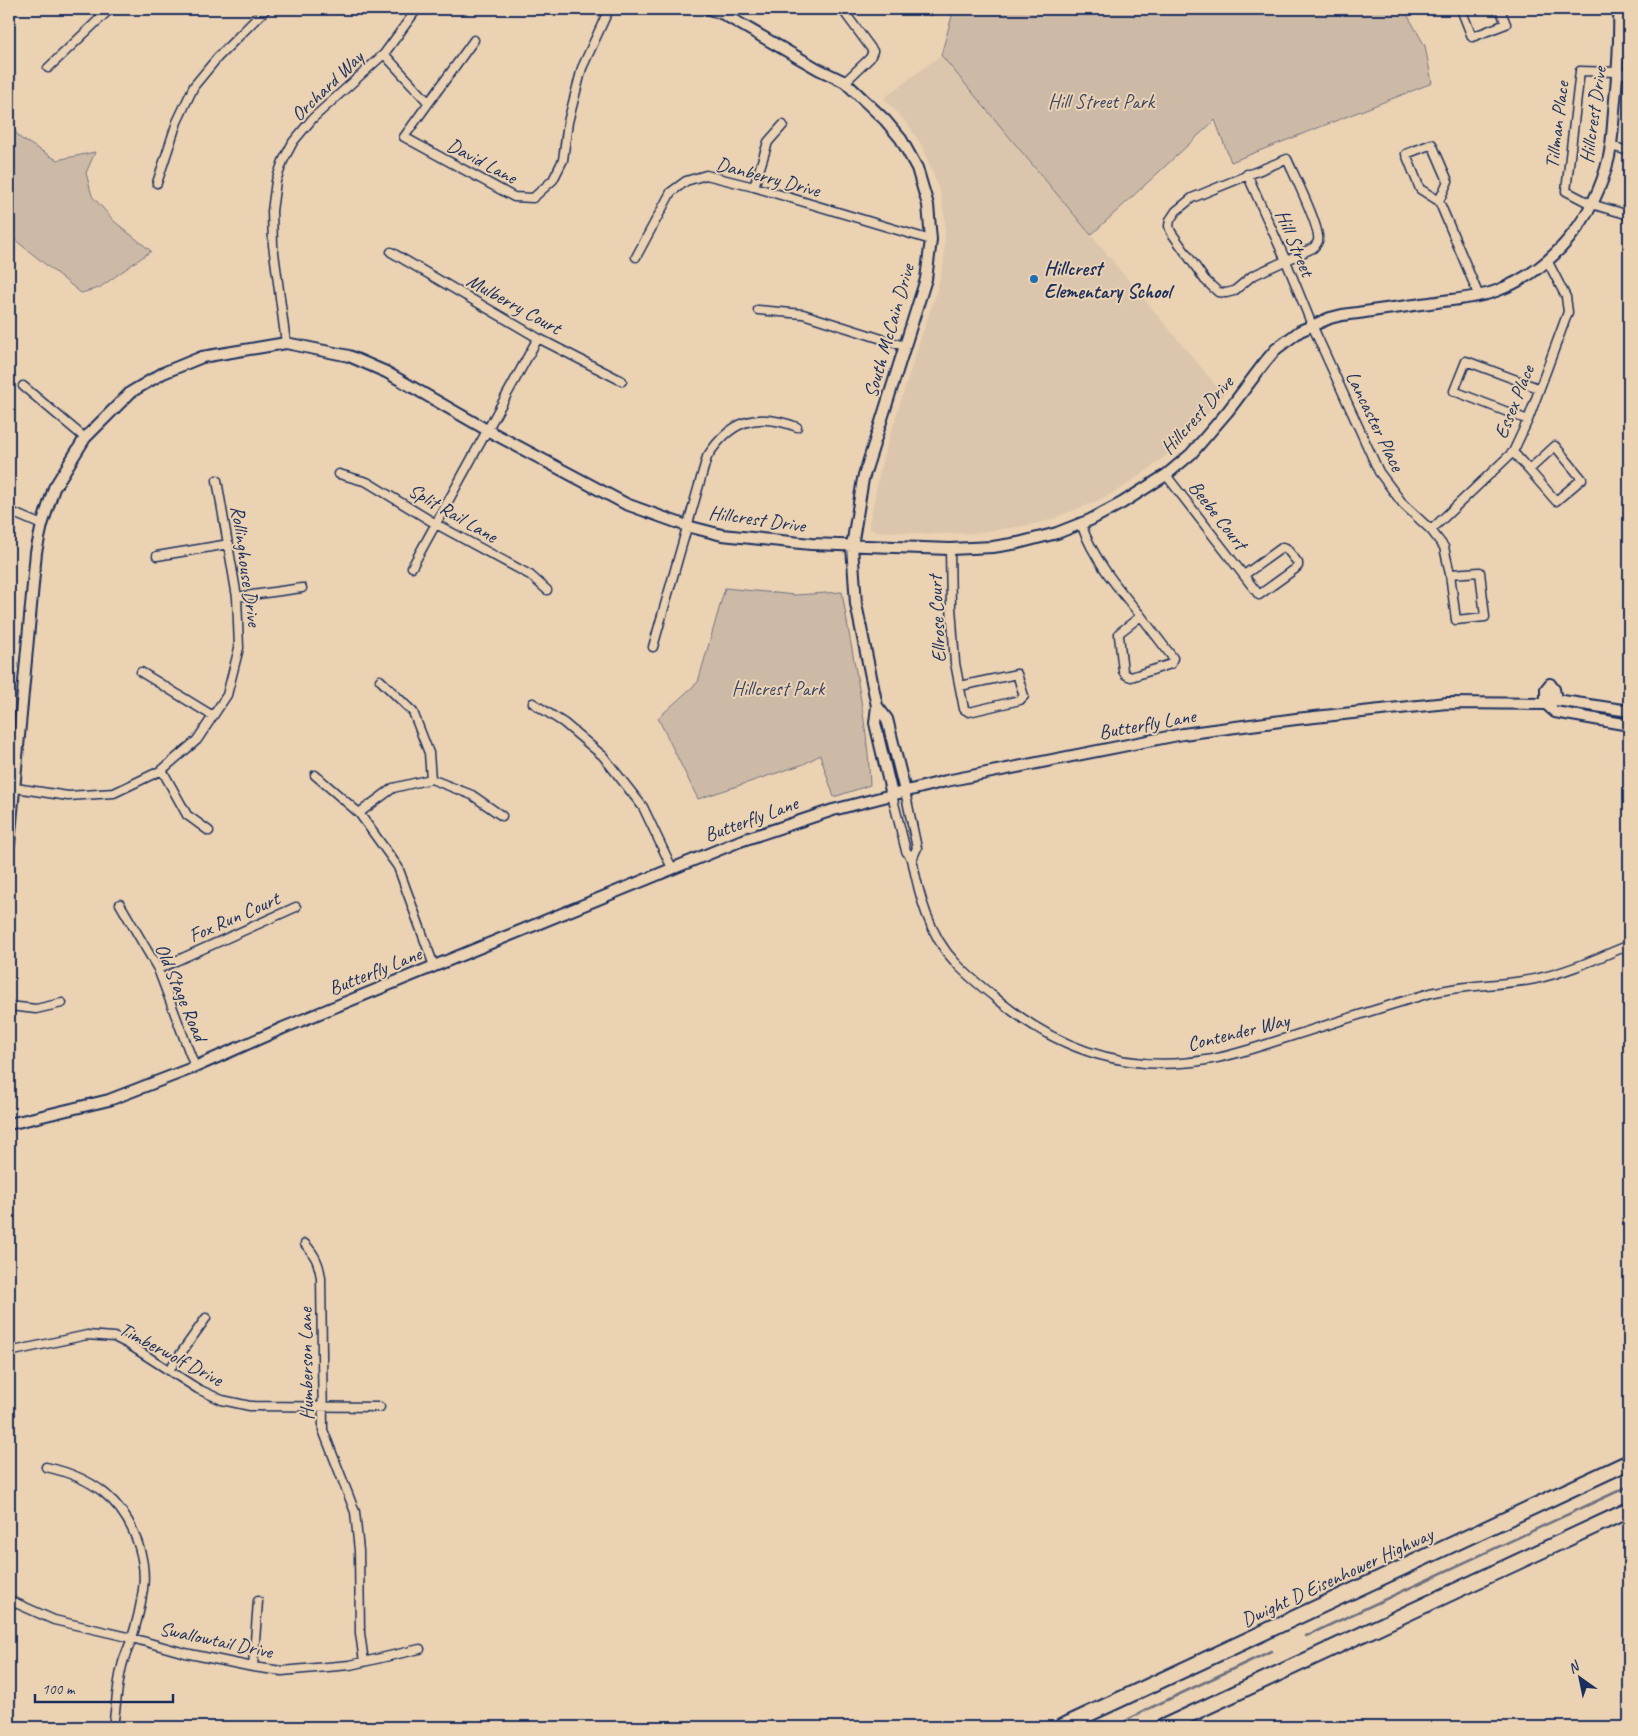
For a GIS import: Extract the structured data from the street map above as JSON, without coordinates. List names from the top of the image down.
{
  "streets": {
    "highway": ["Dwight D Eisenhower Highway"],
    "street": [
      "Orchard Way",
      "Hillcrest Drive",
      "Tillman Place",
      "David Lane",
      "Danberry Drive",
      "Hill Street",
      "Mulberry Court",
      "South McCain Drive",
      "Essex Place",
      "Lancaster Place",
      "Split Rail Lane",
      "Beebe Court",
      "Rollinghouse Drive",
      "Ellrose Court",
      "Butterfly Lane",
      "Fox Run Court",
      "Old Stage Road",
      "Contender Way",
      "Timberwolf Drive",
      "Humberson Lane",
      "Swallowtail Drive"
    ]
  },
  "crossings": [
    ["Orchard Way", "Hillcrest Drive"],
    ["Hillcrest Drive", "Tillman Place"],
    ["Hillcrest Drive", "Hill Street"],
    ["Hillcrest Drive", "South McCain Drive"],
    ["Hillcrest Drive", "Essex Place"],
    ["Hillcrest Drive", "Lancaster Place"],
    ["Hillcrest Drive", "Beebe Court"],
    ["Hillcrest Drive", "Rollinghouse Drive"],
    ["Hillcrest Drive", "Ellrose Court"],
    ["Danberry Drive", "South McCain Drive"],
    ["Hill Street", "Lancaster Place"],
    ["South McCain Drive", "Butterfly Lane"],
    ["South McCain Drive", "Contender Way"],
    ["Essex Place", "Lancaster Place"],
    ["Butterfly Lane", "Old Stage Road"],
    ["Butterfly Lane", "Contender Way"],
    ["Fox Run Court", "Old Stage Road"],
    ["Timberwolf Drive", "Humberson Lane"],
    ["Humberson Lane", "Swallowtail Drive"]
  ],
  "parks": ["Hill Street Park", "Hillcrest Park"],
  "places": ["Hillcrest Elementary School"],
  "scale_bar": "100 m",
  "north": "top left"
}
